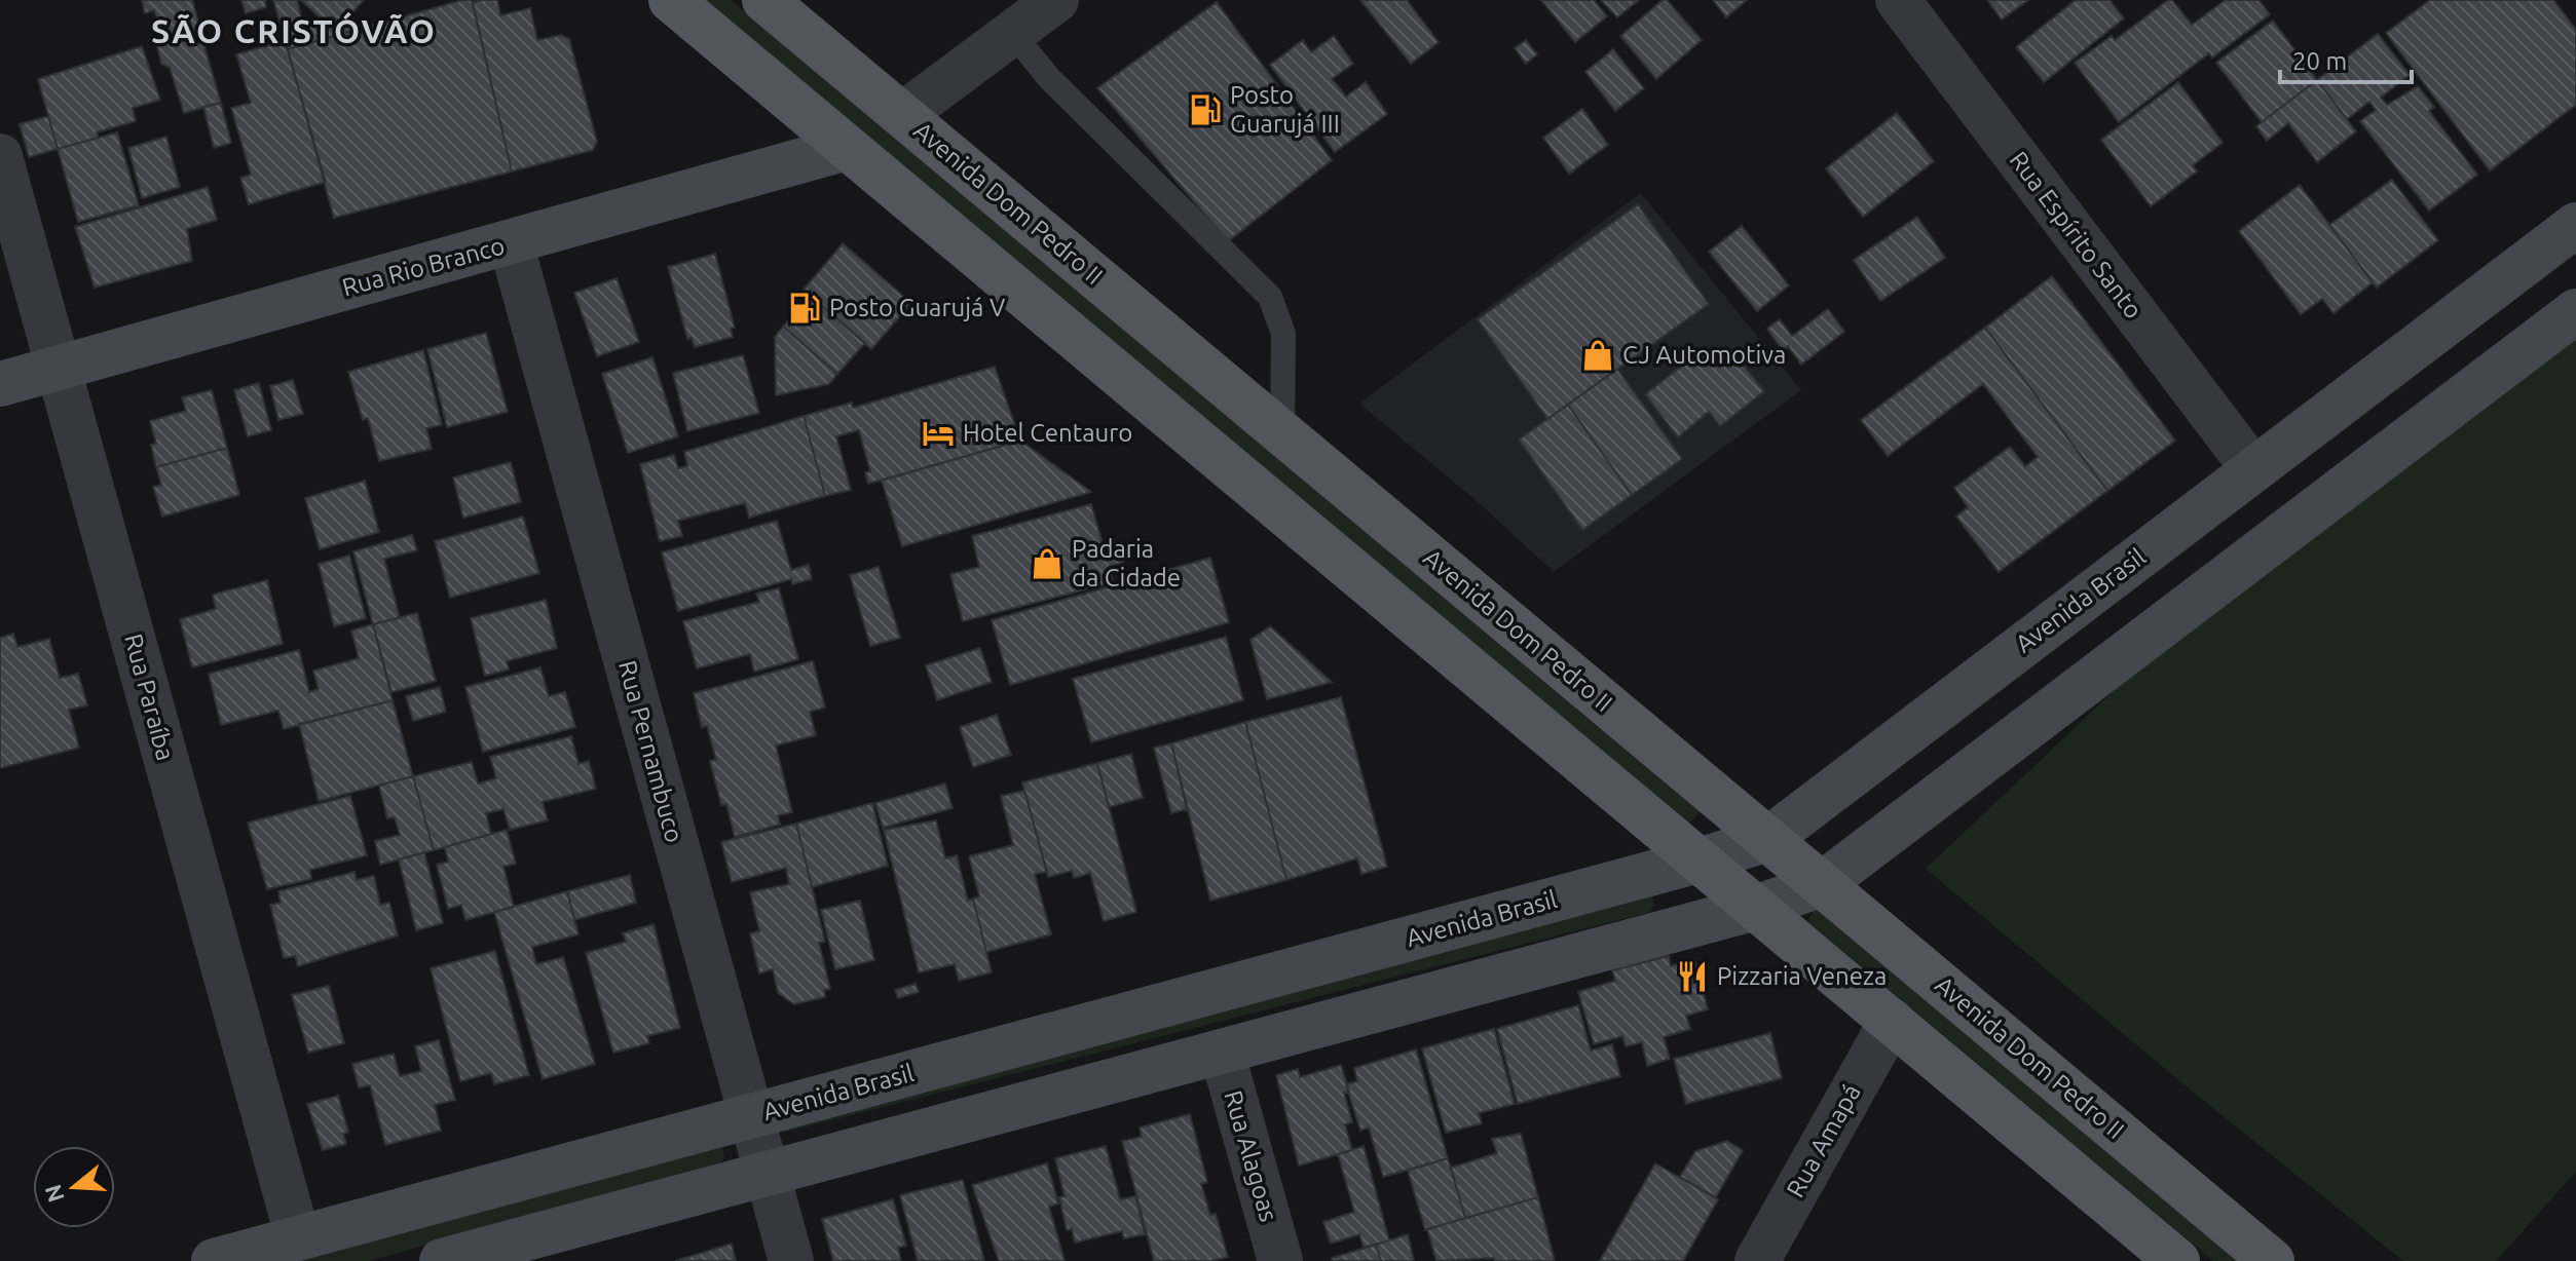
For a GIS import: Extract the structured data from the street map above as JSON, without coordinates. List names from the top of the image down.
{
  "streets": {
    "main road": ["Avenida Dom Pedro II", "Rua Rio Branco", "Avenida Brasil"],
    "street": [
      "Rua Espírito Santo",
      "Rua Paraíba",
      "Rua Pernambuco",
      "Rua Amapá",
      "Rua Alagoas"
    ]
  },
  "crossings": [
    ["Avenida Dom Pedro II", "Avenida Brasil"],
    ["Rua Espírito Santo", "Avenida Brasil"],
    ["Rua Rio Branco", "Rua Paraíba"],
    ["Rua Rio Branco", "Rua Pernambuco"],
    ["Avenida Brasil", "Rua Paraíba"],
    ["Avenida Brasil", "Rua Pernambuco"]
  ],
  "districts": ["SÃO CRISTÓVÃO"],
  "places": {
    "fuel station": ["Posto Guarujá III", "Posto Guarujá V"],
    "shop": ["CJ Automotiva", "Padaria da Cidade"],
    "hotel": ["Hotel Centauro"],
    "restaurant": ["Pizzaria Veneza"]
  },
  "scale_bar": "20 m",
  "north": "left"
}
